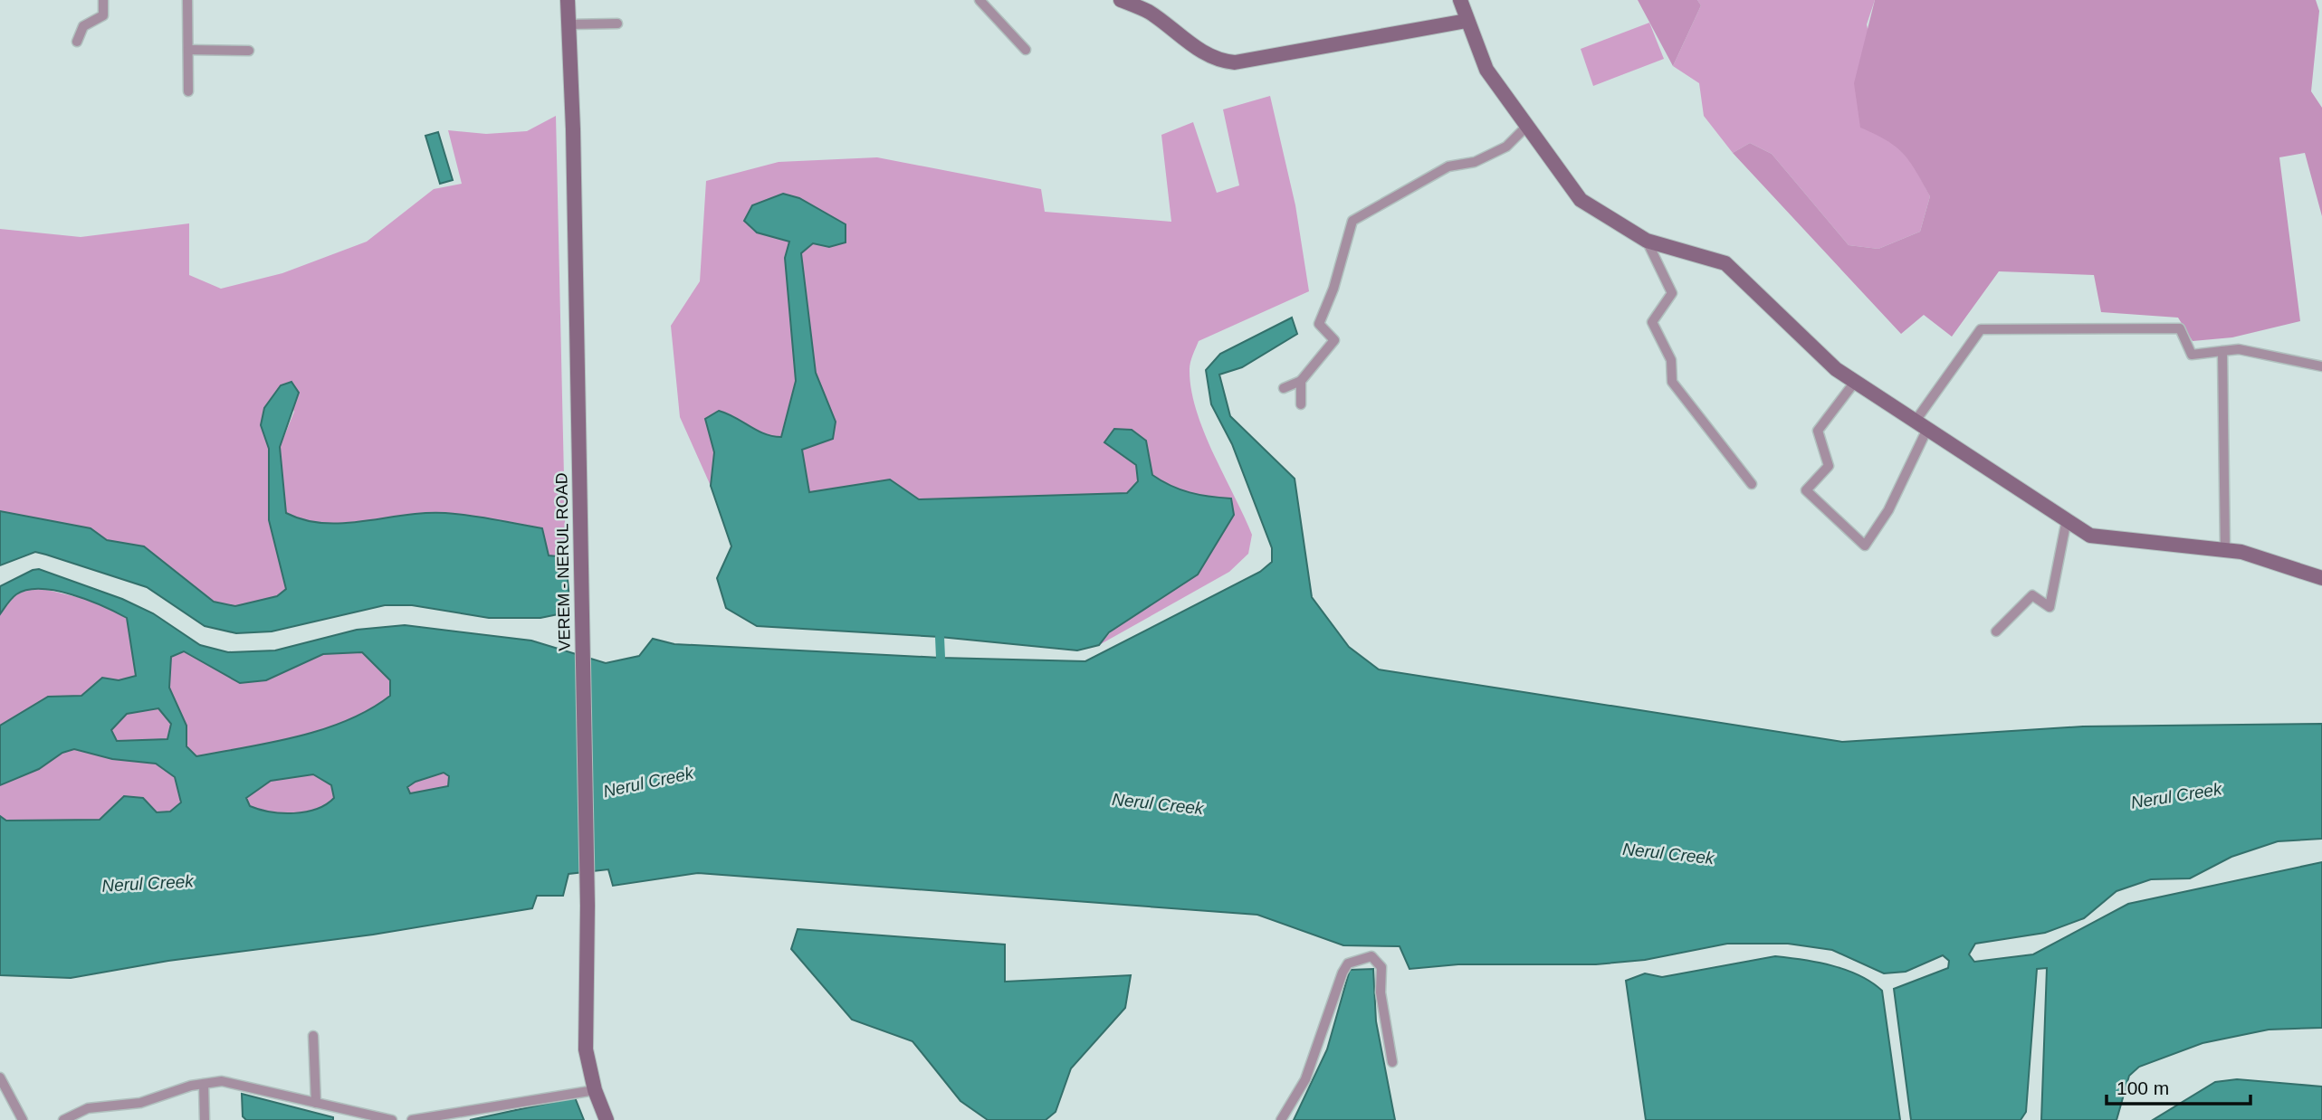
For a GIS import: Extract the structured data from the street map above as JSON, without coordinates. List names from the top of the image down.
{
  "streets": {
    "main road": ["VEREM - NERUL ROAD"]
  },
  "water": ["Nerul Creek"],
  "scale_bar": "100 m"
}
